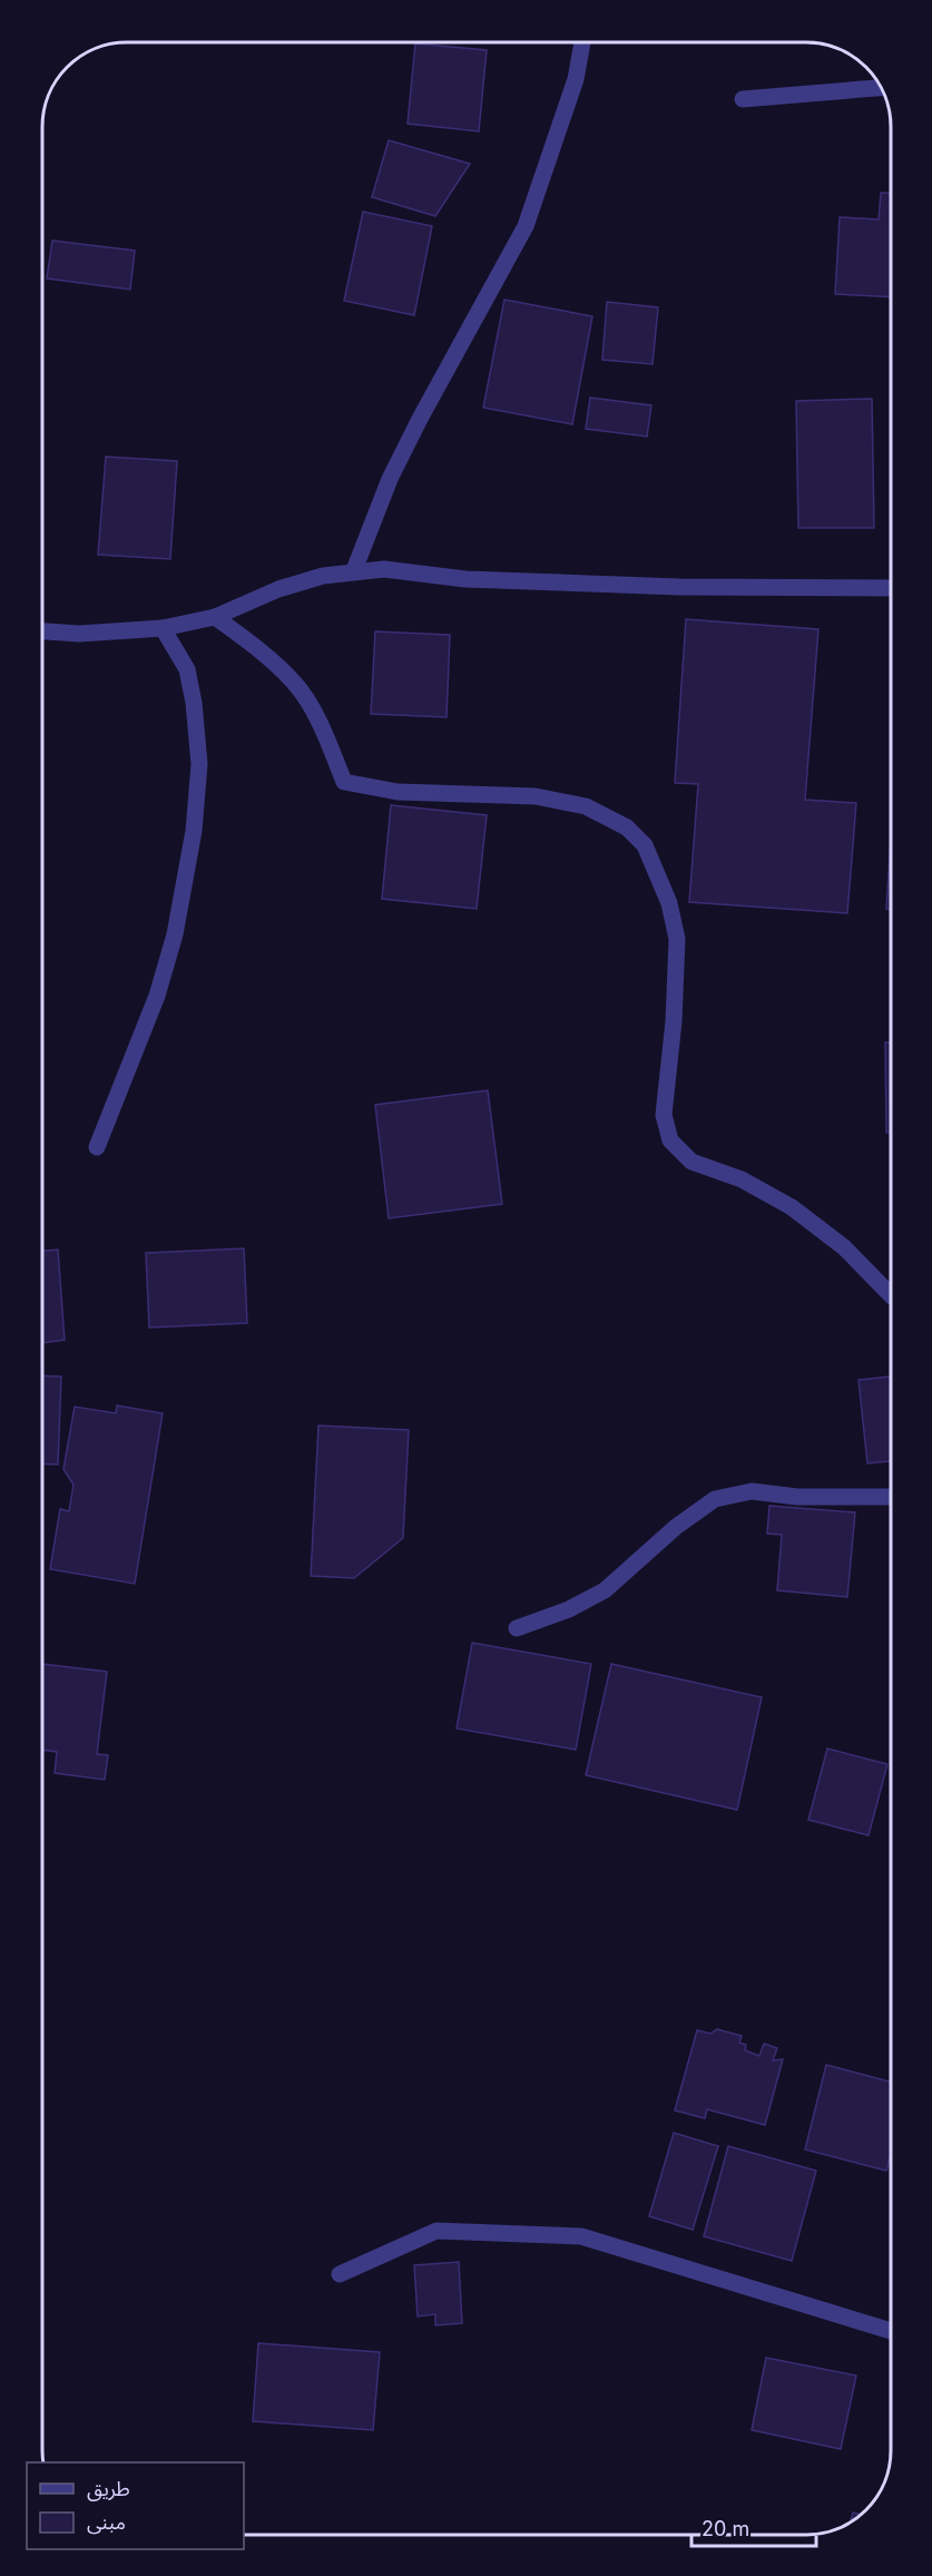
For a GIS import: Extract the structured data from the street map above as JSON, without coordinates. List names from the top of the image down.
{
  "legend": ["طريق", "مبنى"],
  "scale_bar": "20 m"
}
